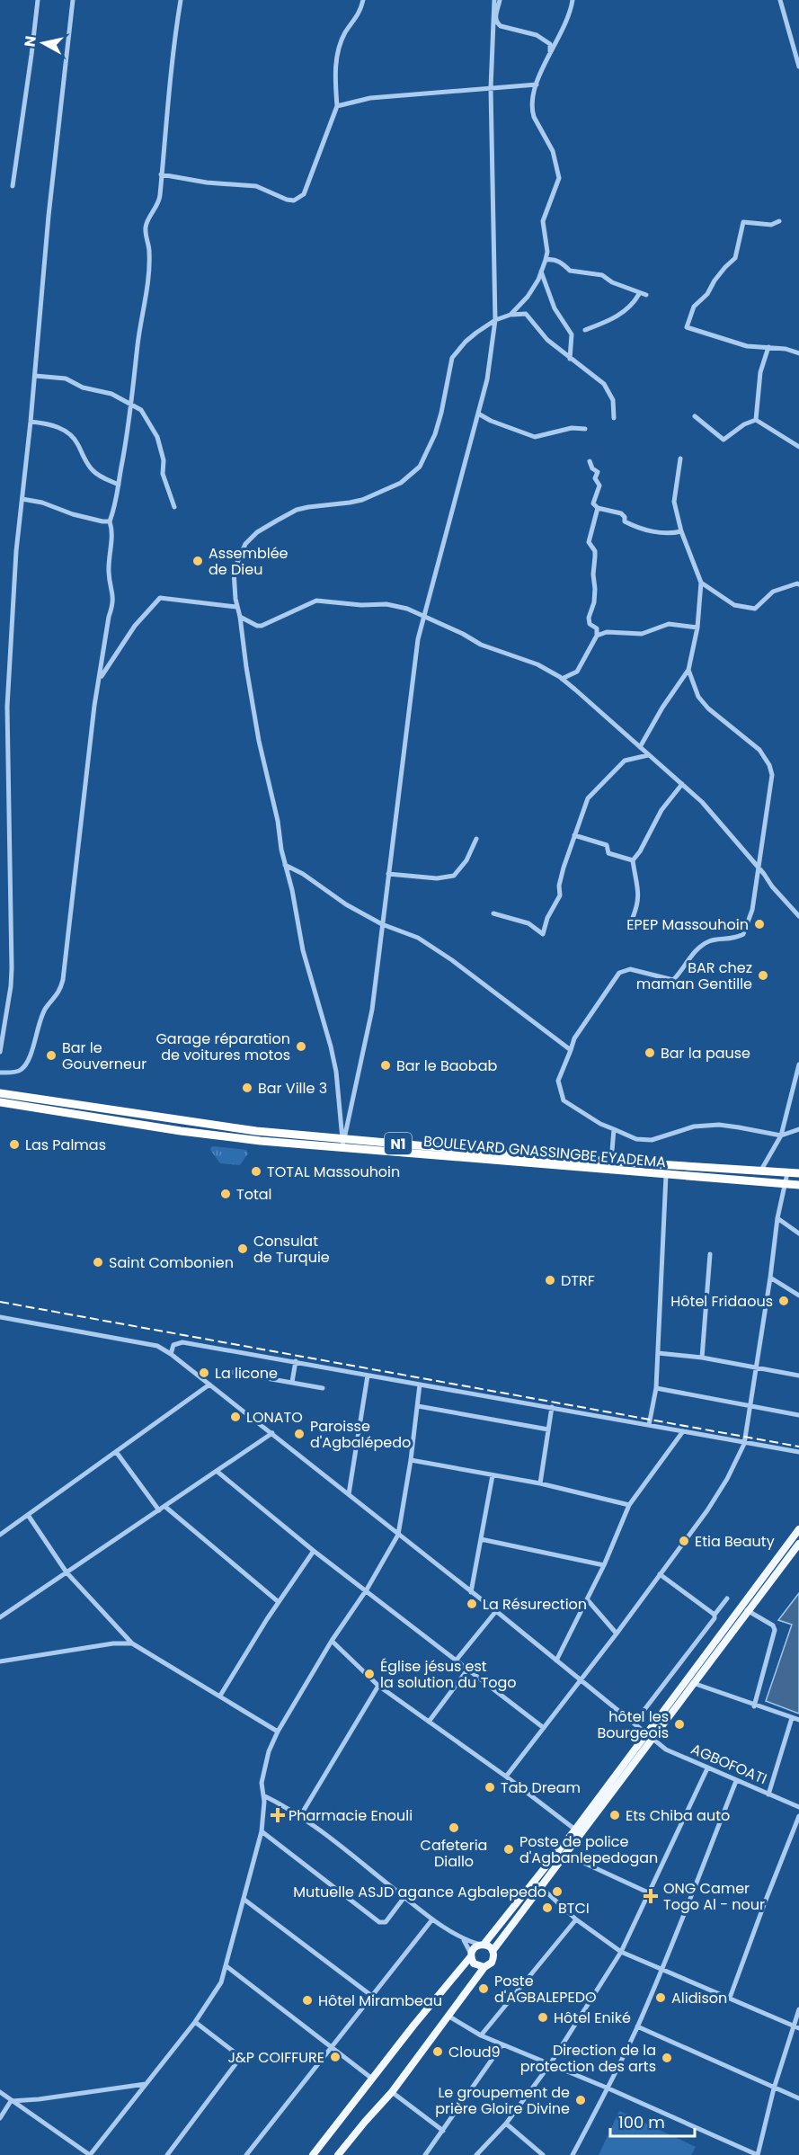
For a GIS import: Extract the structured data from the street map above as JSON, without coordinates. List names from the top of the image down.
{
  "streets": {
    "highway": ["N1", "BOULEVARD GNASSINGBE EYADEMA"],
    "street": ["AGBOFOATI"]
  },
  "places": {
    "other": [
      "Assemblée de Dieu",
      "EPEP Massouhoin",
      "BAR chez maman Gentille",
      "Garage réparation de voitures motos",
      "Bar la pause",
      "Bar le Gouverneur",
      "Bar le Baobab",
      "Bar Ville 3",
      "Las Palmas",
      "TOTAL Massouhoin",
      "Total",
      "Consulat de Turquie",
      "Saint Combonien",
      "DTRF",
      "Hôtel Fridaous",
      "La licone",
      "LONATO",
      "Paroisse d'Agbalépedo",
      "Etia Beauty",
      "La Résurection",
      "Église jésus est la solution du Togo",
      "hôtel les Bourgeois",
      "Tab Dream",
      "Ets Chiba auto",
      "Cafeteria Diallo",
      "Poste de police d'Agbanlepedogan",
      "Mutuelle ASJD agance Agbalepedo",
      "BTCI",
      "Poste d'AGBALEPEDO",
      "Alidison",
      "Hôtel Mirambeau",
      "Hôtel Eniké",
      "Cloud9",
      "J&P COIFFURE",
      "Direction de la protection des arts",
      "Le groupement de prière Gloire Divine"
    ],
    "health": ["Pharmacie Enouli", "ONG Camer Togo Al - nour"]
  },
  "scale_bar": "100 m",
  "north": "left"
}
